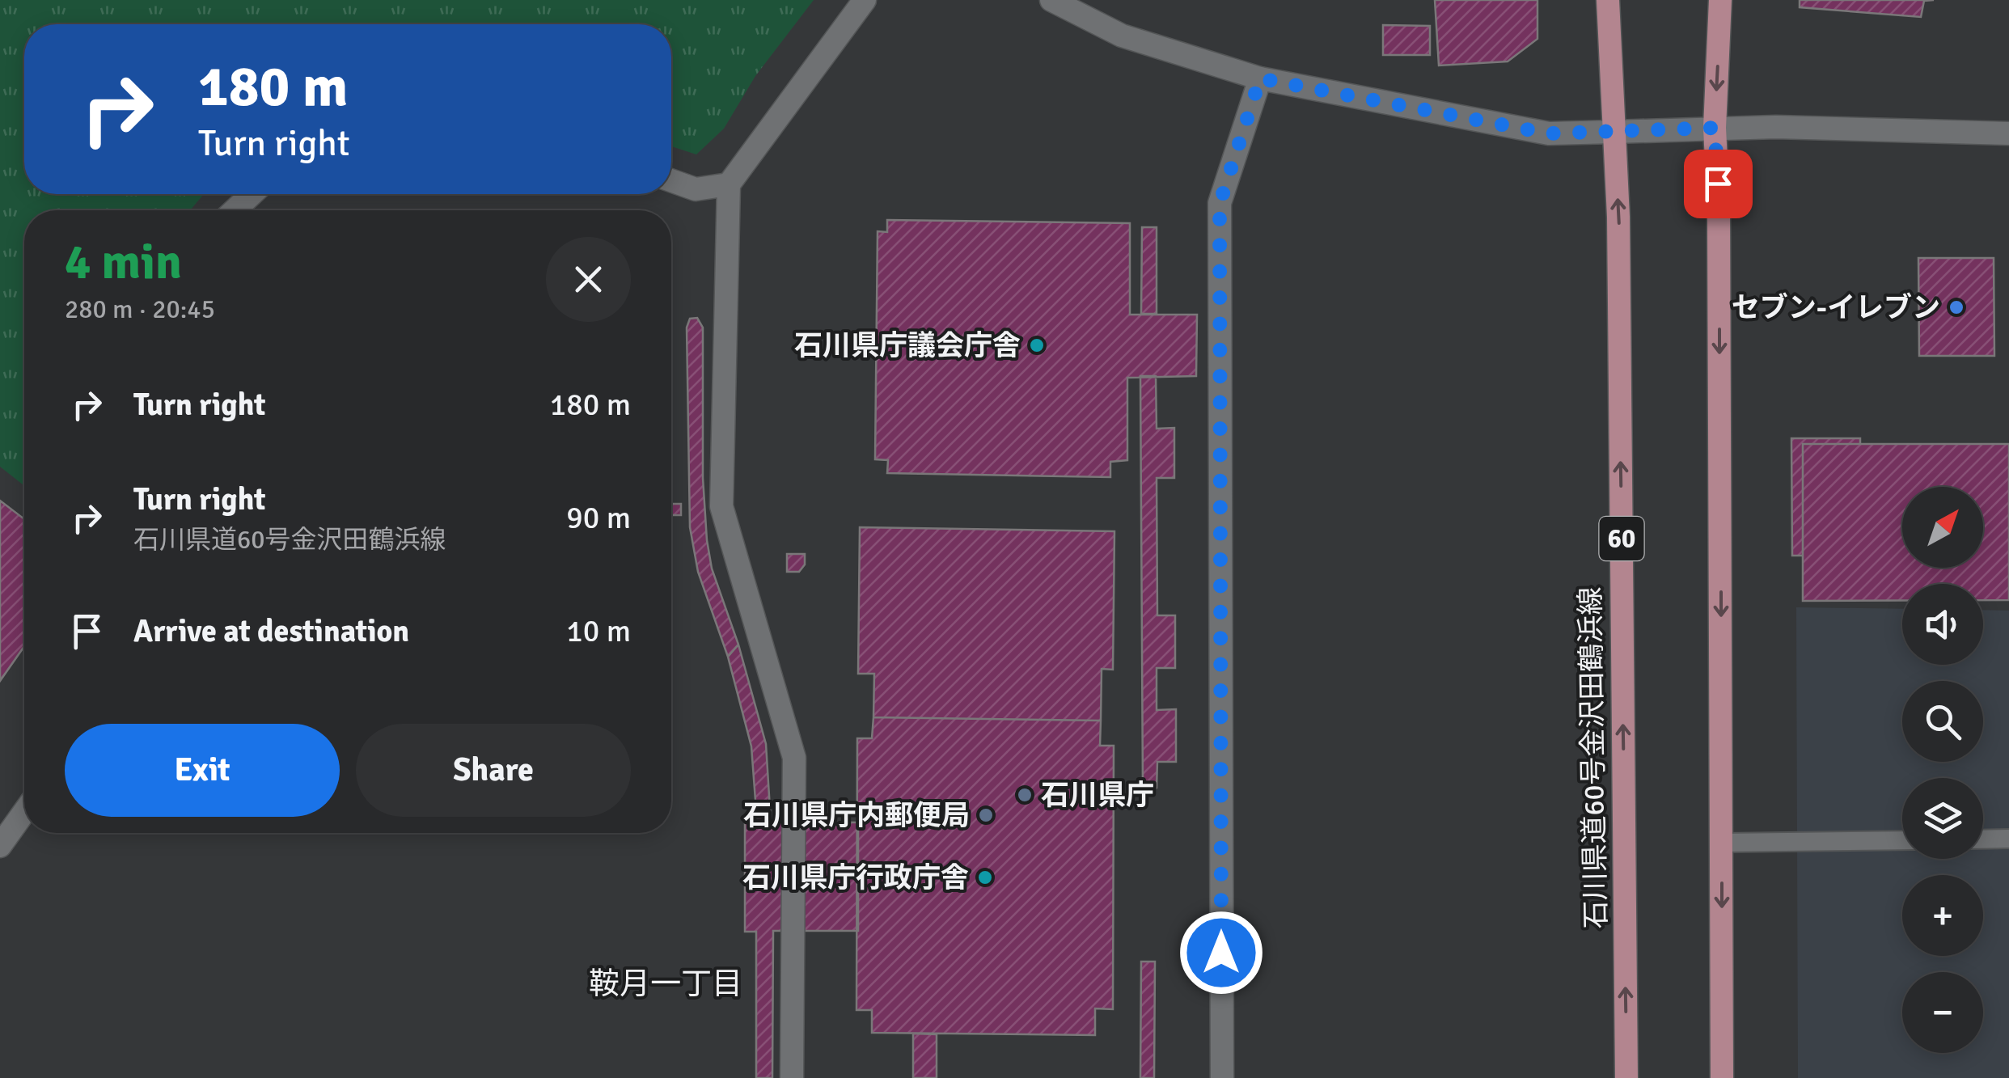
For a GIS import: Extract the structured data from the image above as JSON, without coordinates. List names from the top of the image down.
{
  "streets": {
    "main road": ["60", "石川県道60号金沢田鶴浜線"]
  },
  "districts": ["鞍月一丁目"],
  "places": [
    "セブン-イレブン",
    "石川県庁議会庁舎",
    "石川県庁",
    "石川県庁内郵便局",
    "石川県庁行政庁舎"
  ],
  "north": "top right",
  "page": {
    "turn": ["180 m", "Turn right"],
    "heading": ["4 min", "280 m · 20:45"],
    "list": [
      {
        "name": "Turn right",
        "value": "180 m"
      },
      {
        "name": "Turn right",
        "note": "石川県道60号金沢田鶴浜線",
        "value": "90 m"
      },
      {
        "name": "Arrive at destination",
        "value": "10 m"
      }
    ],
    "map_buttons": ["+", "−"],
    "buttons": ["Exit", "Share"]
  }
}
